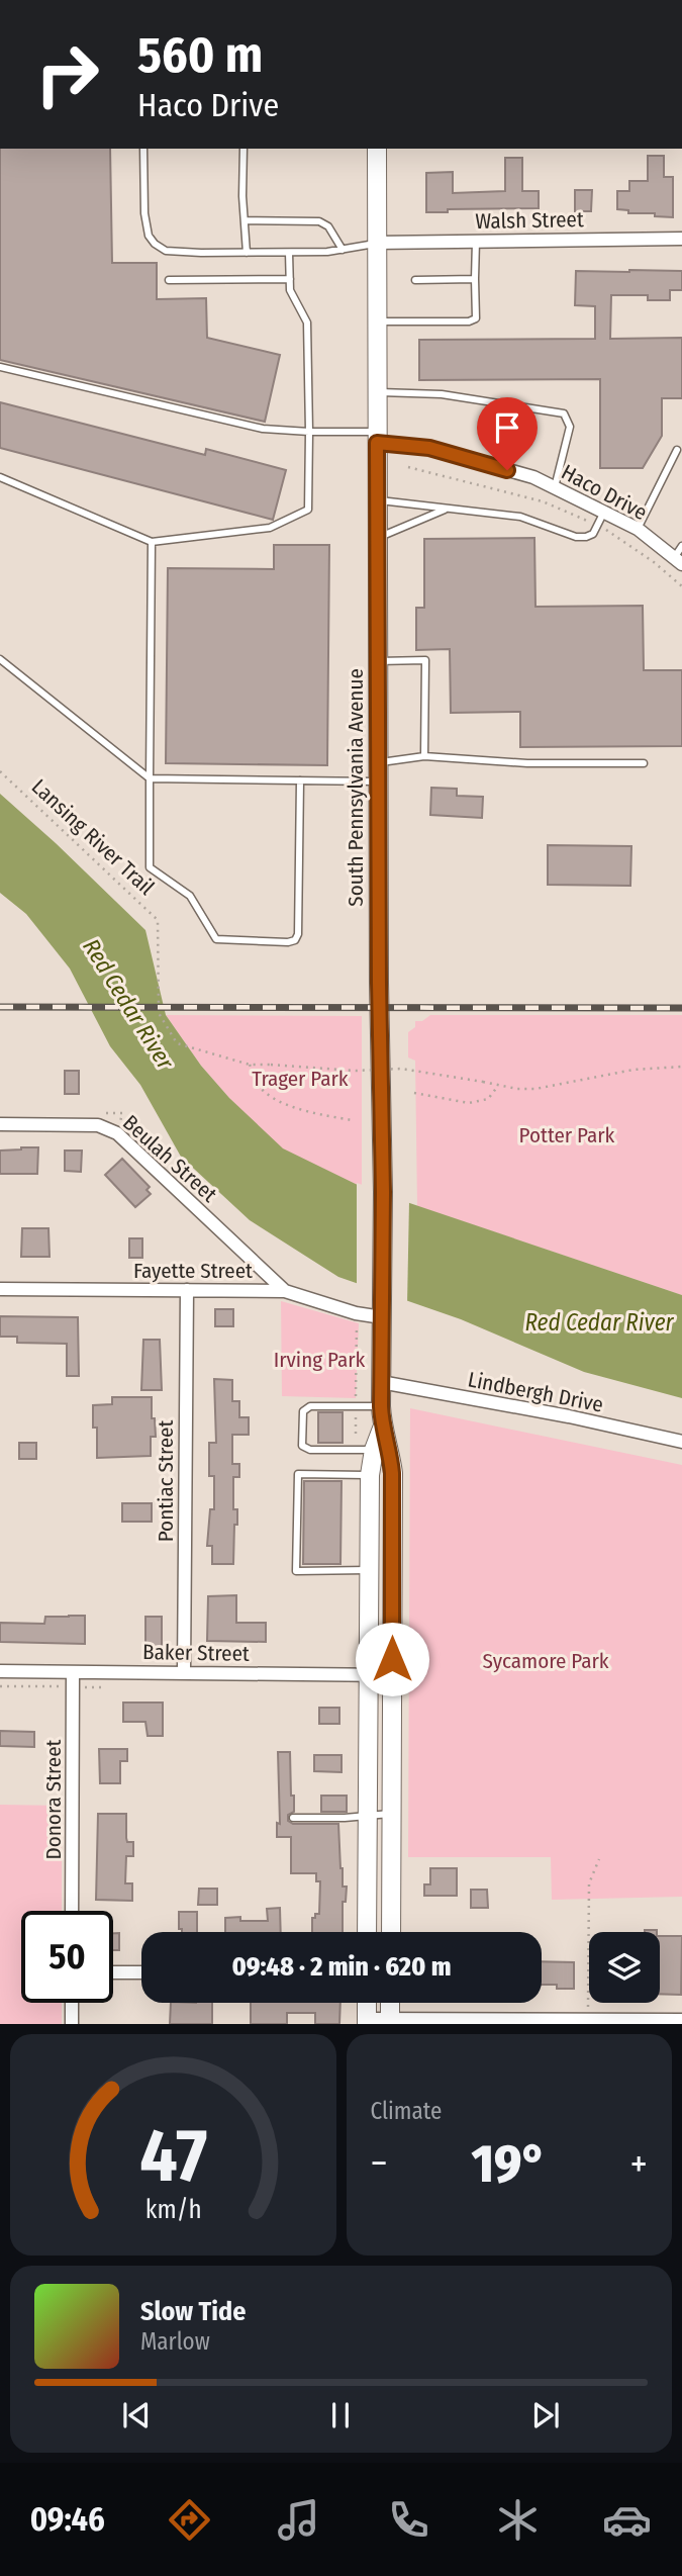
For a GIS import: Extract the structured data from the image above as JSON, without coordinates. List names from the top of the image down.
{
  "streets": {
    "main road": ["South Pennsylvania Avenue"],
    "street": [
      "Walsh Street",
      "Haco Drive",
      "Beulah Street",
      "Fayette Street",
      "Lindbergh Drive",
      "Pontiac Street",
      "Baker Street",
      "Donora Street"
    ],
    "path": ["Lansing River Trail"]
  },
  "crossings": [
    ["Walsh Street", "South Pennsylvania Avenue"],
    ["Haco Drive", "South Pennsylvania Avenue"],
    ["South Pennsylvania Avenue", "Fayette Street"],
    ["South Pennsylvania Avenue", "Lindbergh Drive"],
    ["South Pennsylvania Avenue", "Baker Street"],
    ["Beulah Street", "Fayette Street"],
    ["Fayette Street", "Pontiac Street"],
    ["Pontiac Street", "Baker Street"],
    ["Baker Street", "Donora Street"]
  ],
  "water": ["Red Cedar River"],
  "parks": [
    "Trager Park",
    "Potter Park",
    "Irving Park",
    "Sycamore Park"
  ],
  "page": {
    "turn": ["560 m", "Haco Drive"],
    "limit": "50",
    "trip": "09:48 · 2 min · 620 m",
    "tile": "Climate",
    "heat": ["−", "19°", "+"],
    "song": ["Slow Tide", "Marlow"],
    "tabs": "09:46",
    "gauge": ["47", "km/h"]
  }
}
